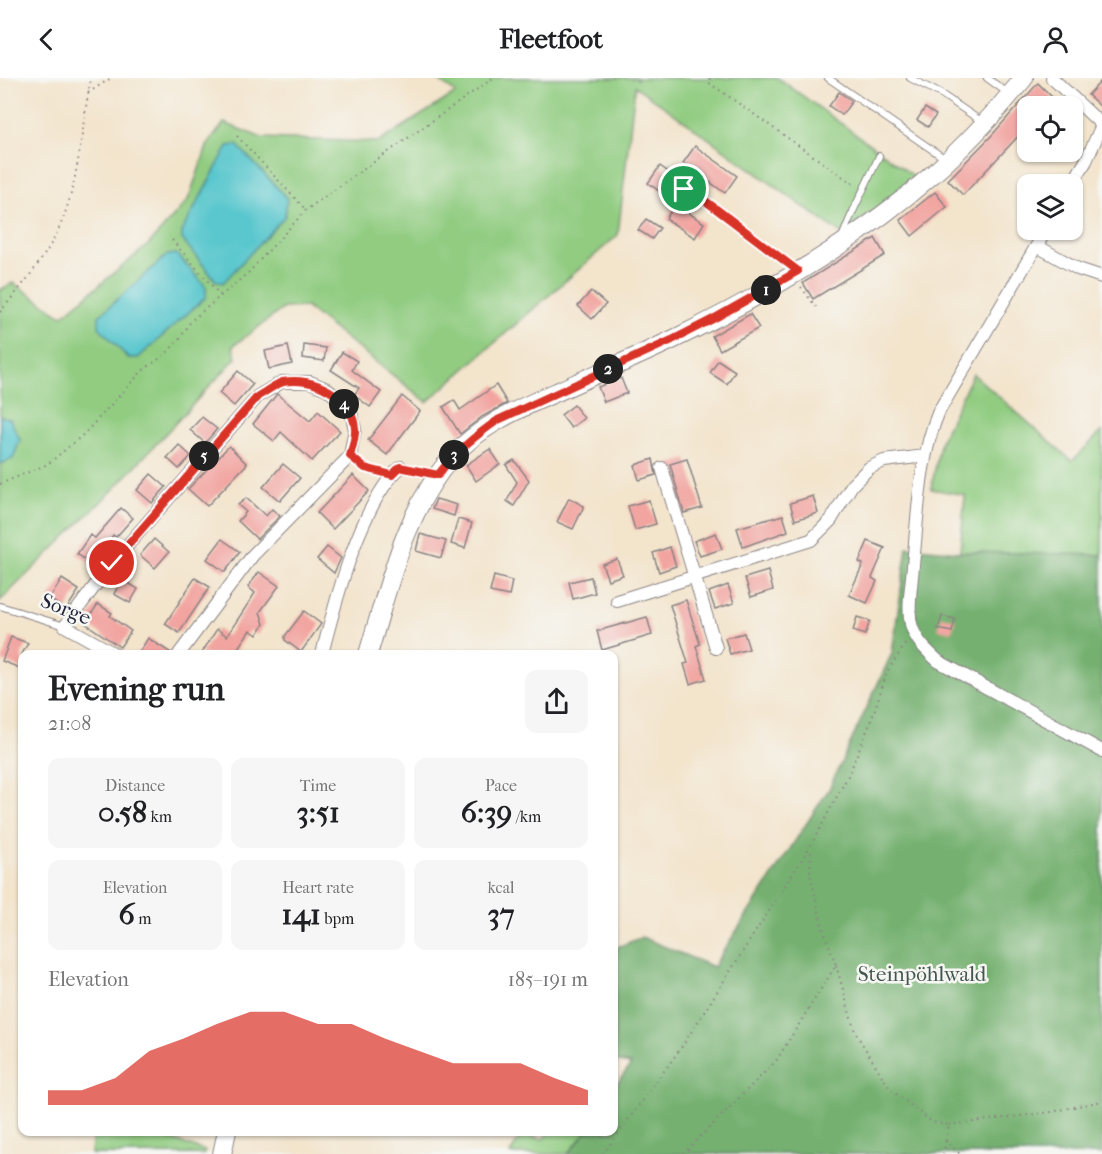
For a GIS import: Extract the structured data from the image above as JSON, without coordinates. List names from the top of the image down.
{
  "streets": {
    "street": ["Sorge"]
  },
  "parks": ["Steinpöhlwald"],
  "page": {
    "header": "Fleetfoot",
    "pins": [
      "1",
      "2",
      "4",
      "3",
      "5"
    ],
    "heading": ["Evening run", "21:08"],
    "stats": [
      ["Distance", "0.58 km"],
      ["Time", "3:51"],
      ["Pace", "6:39 /km"],
      ["Elevation", "6 m"],
      ["Heart rate", "141 bpm"],
      ["kcal", "37"]
    ],
    "chart": ["Elevation", "185–191 m"]
  }
}
